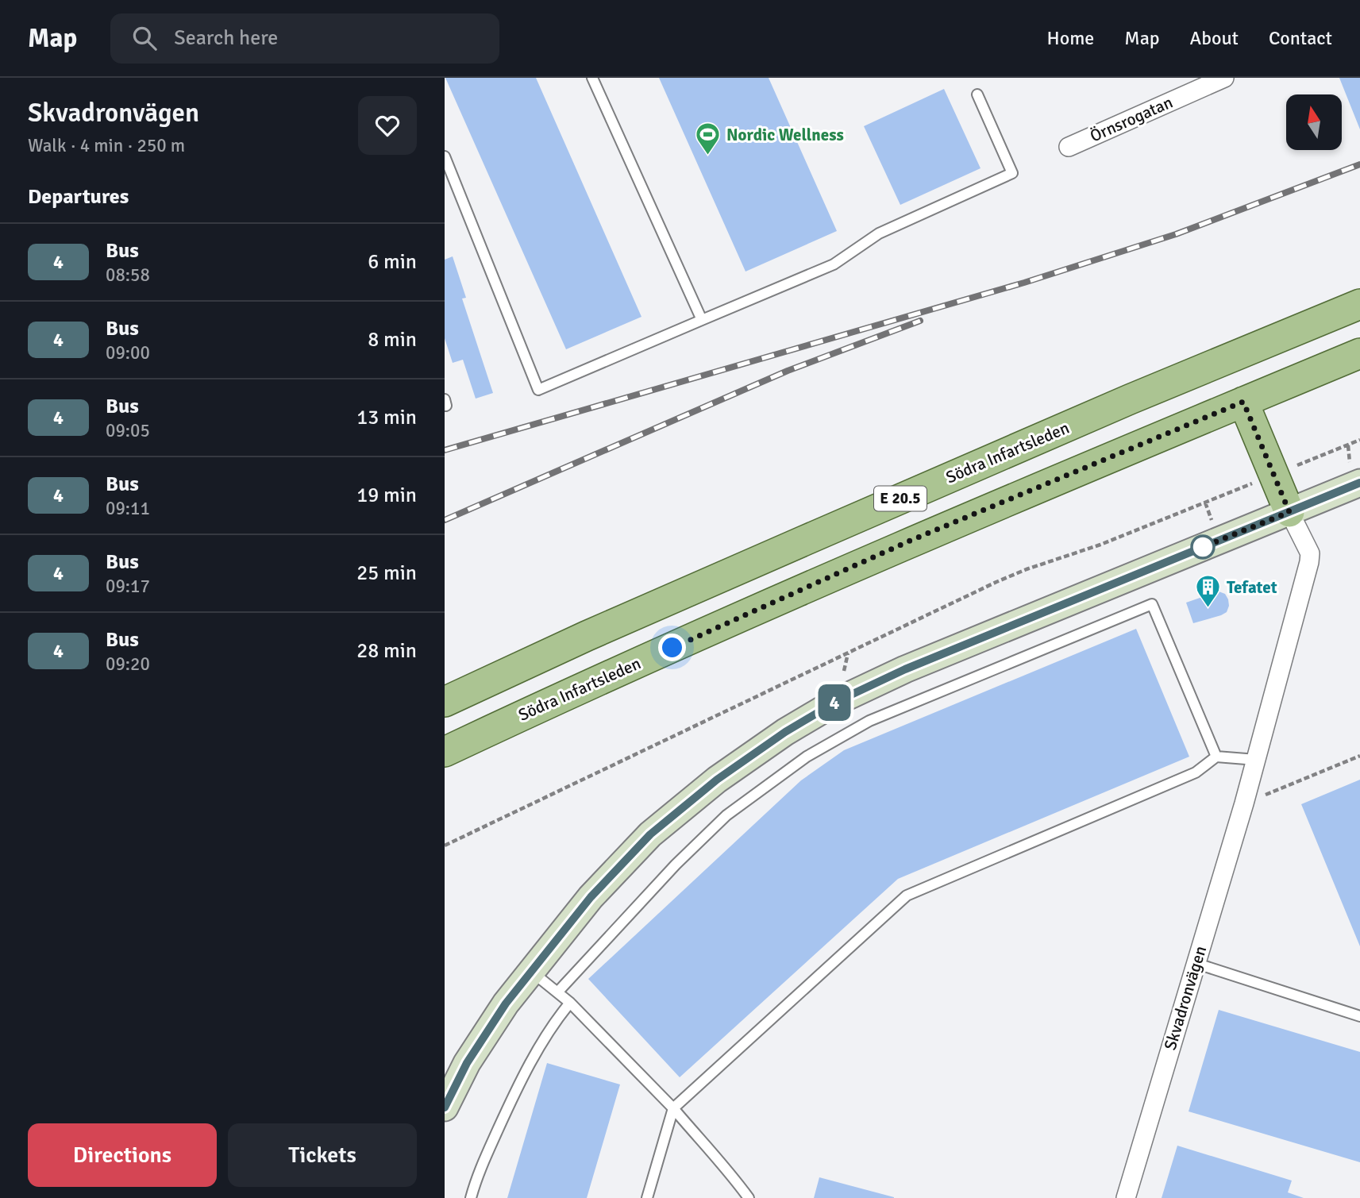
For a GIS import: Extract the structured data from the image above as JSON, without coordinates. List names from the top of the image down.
{
  "streets": {
    "main road": ["Södra Infartsleden", "E 20.5"],
    "street": ["Örnsrogatan", "Skvadronvägen"]
  },
  "places": {
    "sports": ["Nordic Wellness"],
    "building": ["Tefatet"]
  },
  "lines": ["bus line 4"],
  "north": "top",
  "page": {
    "header": "Map",
    "search": "Search here",
    "nav": [
      "Home",
      "Map",
      "About",
      "Contact"
    ],
    "heading": [
      ["Skvadronvägen", "Walk · 4 min · 250 m"],
      "Departures"
    ],
    "on_map": "4",
    "list": [
      {
        "mark": "4",
        "name": "Bus",
        "note": "08:58",
        "value": "6 min"
      },
      {
        "mark": "4",
        "name": "Bus",
        "note": "09:00",
        "value": "8 min"
      },
      {
        "mark": "4",
        "name": "Bus",
        "note": "09:05",
        "value": "13 min"
      },
      {
        "mark": "4",
        "name": "Bus",
        "note": "09:11",
        "value": "19 min"
      },
      {
        "mark": "4",
        "name": "Bus",
        "note": "09:17",
        "value": "25 min"
      },
      {
        "mark": "4",
        "name": "Bus",
        "note": "09:20",
        "value": "28 min"
      }
    ],
    "buttons": ["Directions", "Tickets"]
  }
}
